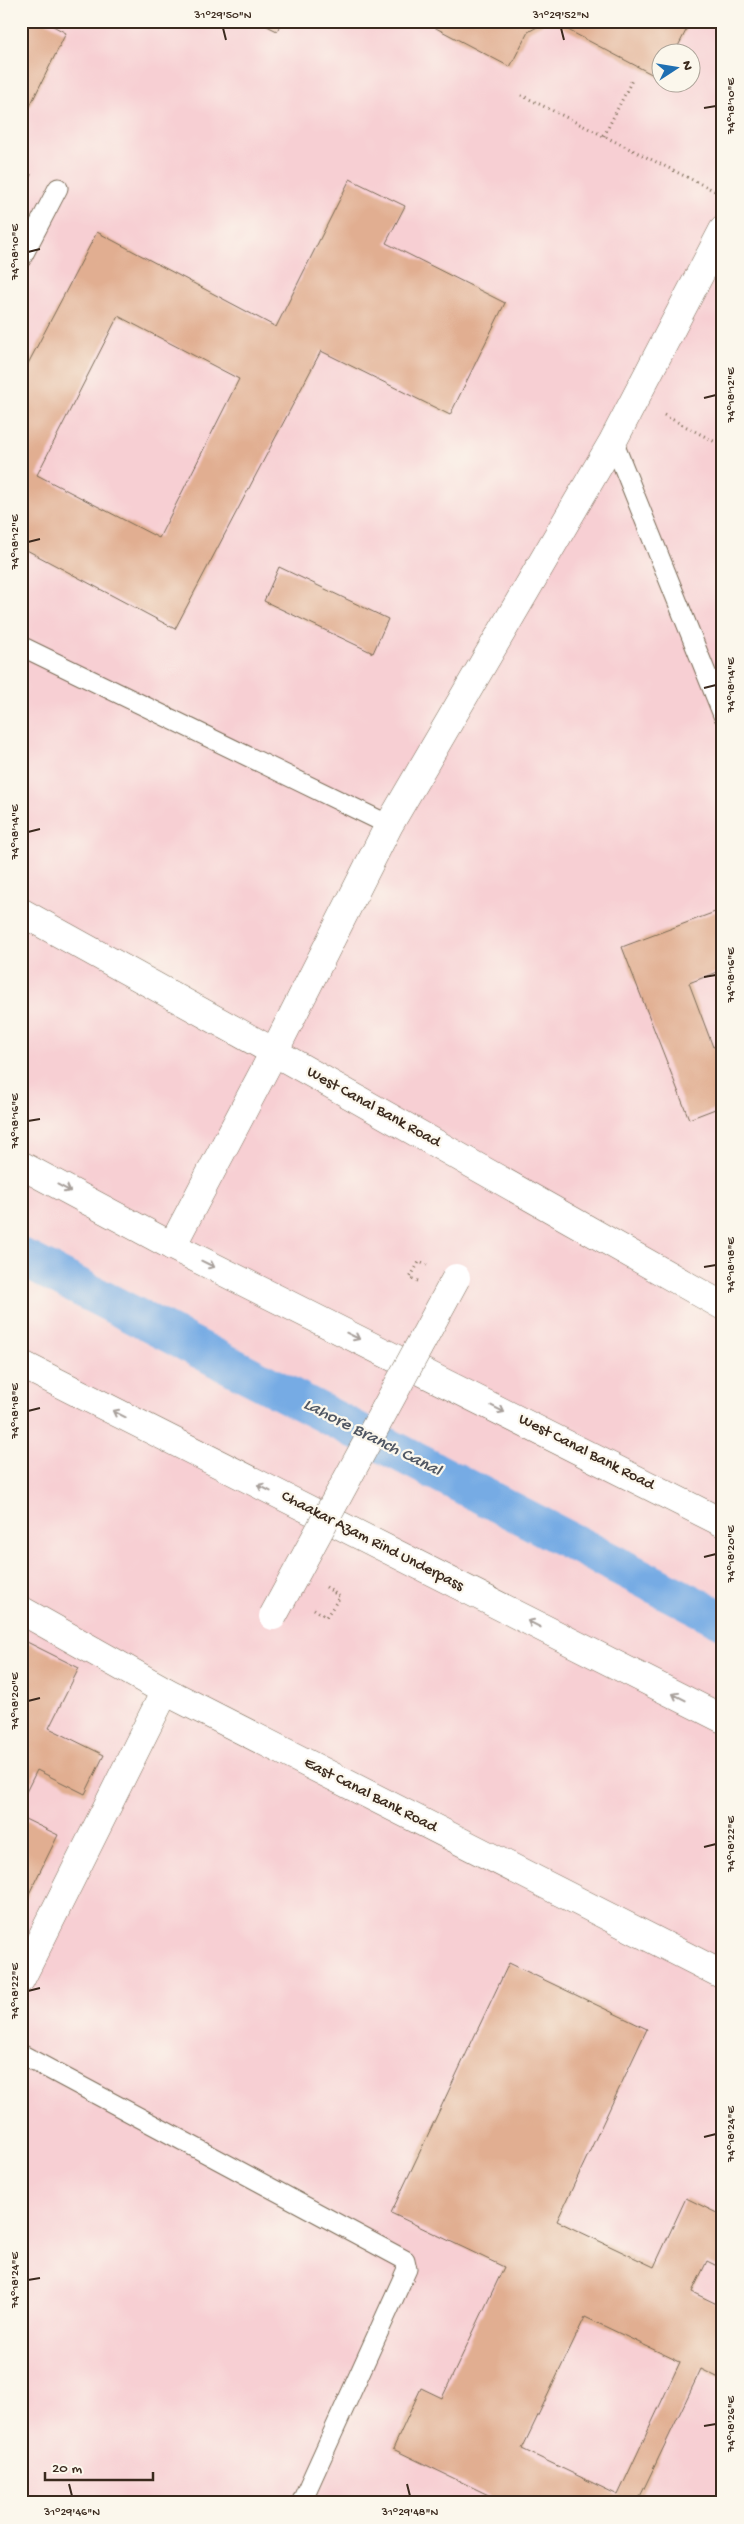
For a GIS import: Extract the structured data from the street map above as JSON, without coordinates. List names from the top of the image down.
{
  "streets": {
    "main road": ["West Canal Bank Road", "Chaakar Azam Rind Underpass", "East Canal Bank Road"]
  },
  "one_way": ["Chaakar Azam Rind Underpass"],
  "water": ["Lahore Branch Canal"],
  "scale_bar": "20 m",
  "north": "right",
  "coordinates": [
    "31°29'50\"N",
    "31°29'52\"N",
    "74°18'10\"E",
    "74°18'12\"E",
    "74°18'14\"E",
    "74°18'16\"E",
    "74°18'18\"E",
    "74°18'20\"E",
    "74°18'22\"E",
    "74°18'24\"E",
    "74°18'26\"E",
    "31°29'46\"N",
    "31°29'48\"N"
  ]
}
